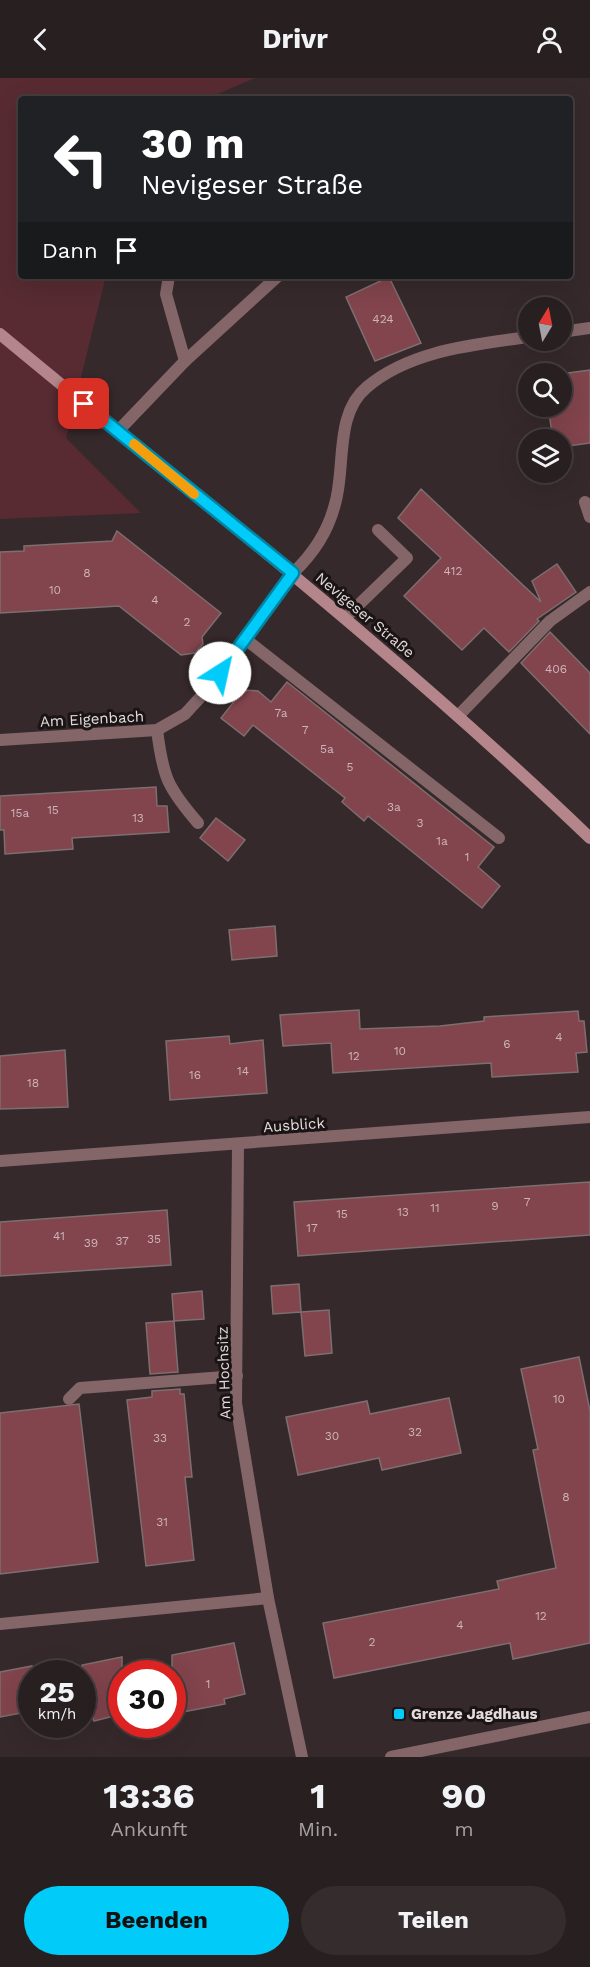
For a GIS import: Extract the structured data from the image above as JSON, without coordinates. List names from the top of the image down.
{
  "streets": {
    "main road": ["Nevigeser Straße"],
    "street": ["Am Eigenbach", "Ausblick", "Am Hochsitz"]
  },
  "crossings": [
    ["Nevigeser Straße", "Am Eigenbach"],
    ["Ausblick", "Am Hochsitz"]
  ],
  "places": {
    "transit": ["Grenze Jagdhaus"]
  },
  "house_numbers": [
    "424",
    "412",
    "8",
    "10",
    "4",
    "2",
    "406",
    "7a",
    "7",
    "5a",
    "5",
    "3a",
    "15",
    "15a",
    "13",
    "3",
    "1a",
    "1",
    "4",
    "6",
    "10",
    "12",
    "14",
    "16",
    "18",
    "7",
    "9",
    "11",
    "13",
    "15",
    "17",
    "41",
    "35",
    "37",
    "39",
    "10",
    "32",
    "30",
    "33",
    "8",
    "31",
    "12",
    "4",
    "2",
    "1"
  ],
  "north": "top",
  "page": {
    "header": "Drivr",
    "turn": ["30 m", "Nevigeser Straße"],
    "then": "Dann",
    "speed": "25 km/h",
    "limit": "30",
    "eta": [
      "13:36",
      "Ankunft",
      "1",
      "Min.",
      "90",
      "m"
    ],
    "buttons": ["Beenden", "Teilen"]
  }
}
